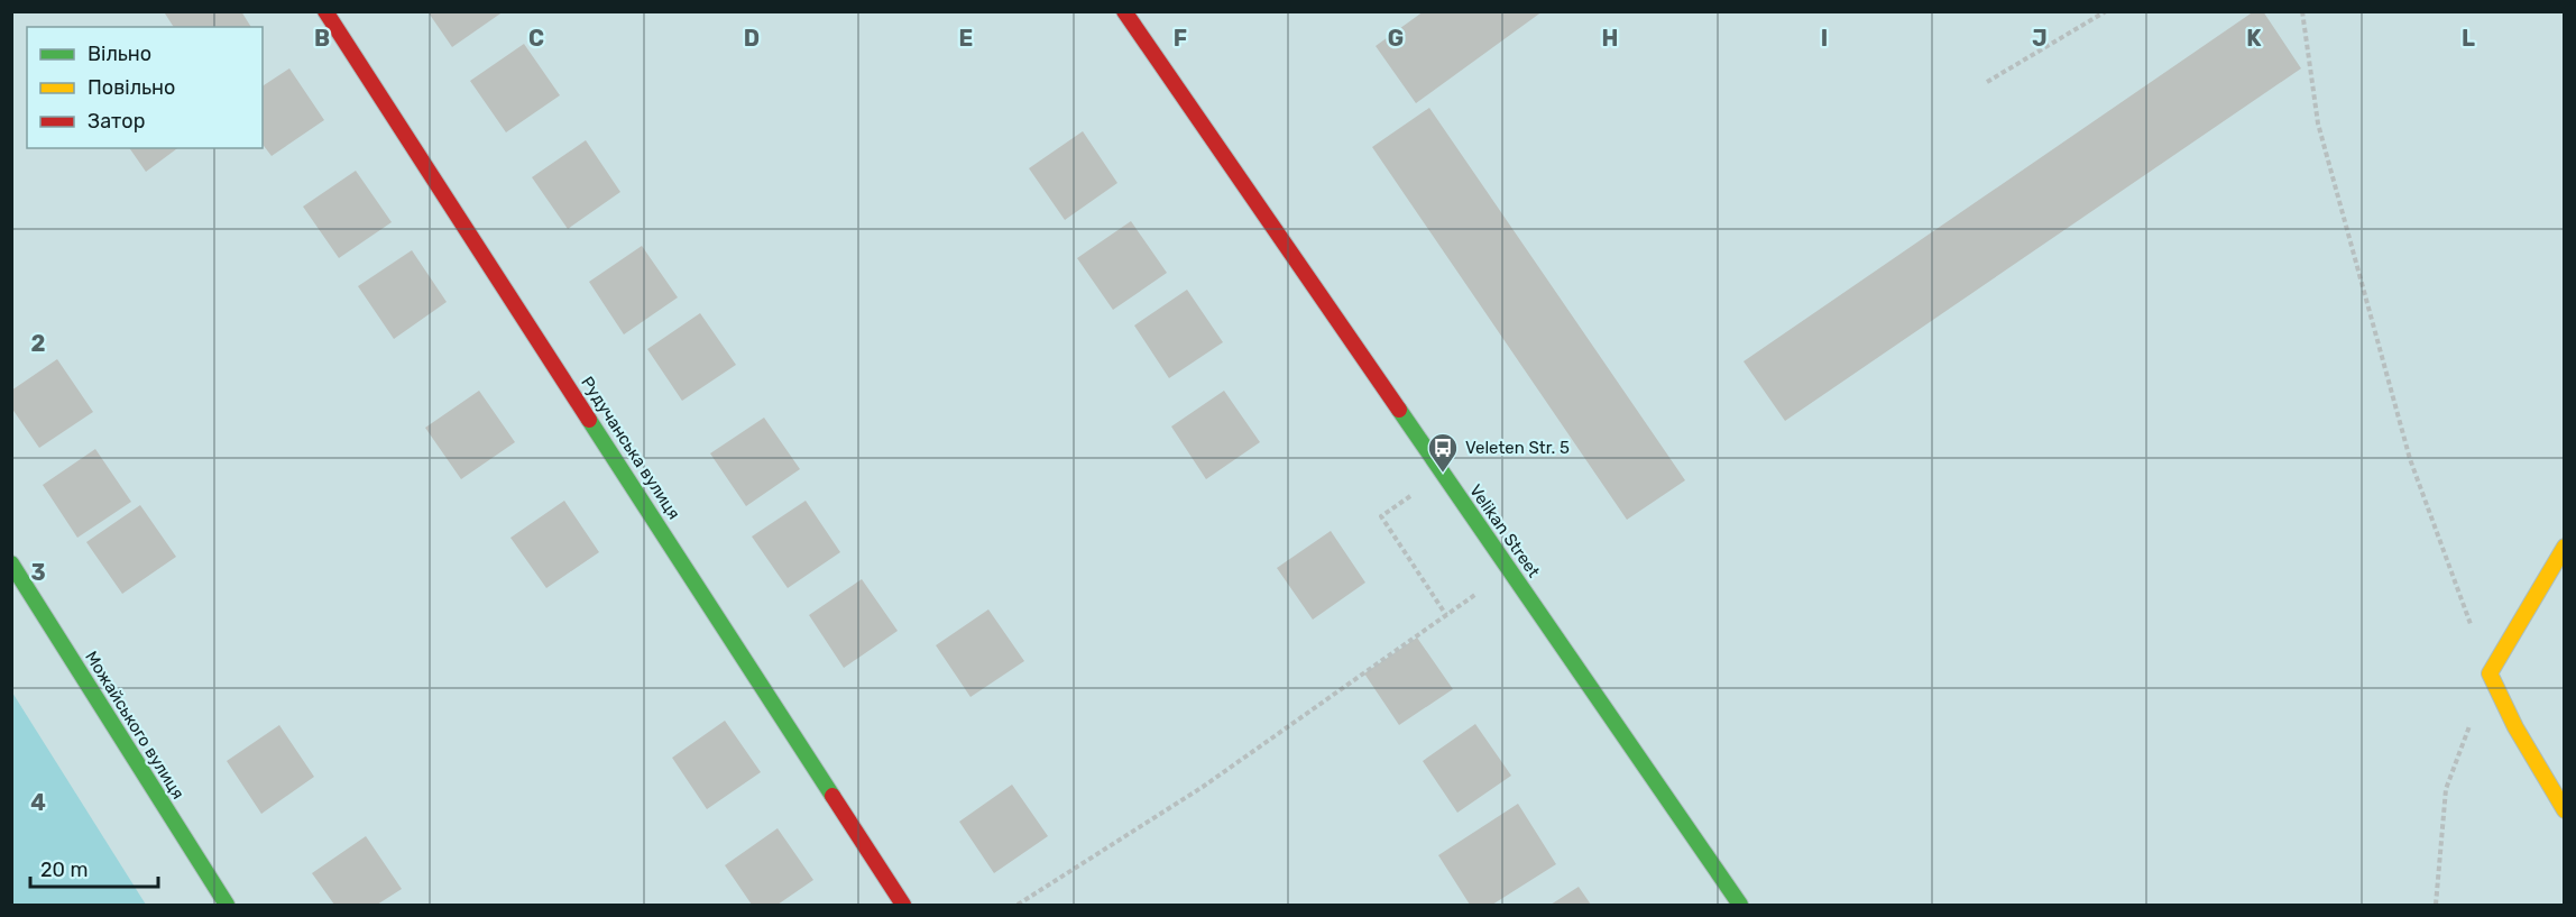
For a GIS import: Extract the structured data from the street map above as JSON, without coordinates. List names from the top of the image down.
{
  "streets": {
    "street": ["Рудучанська вулиця", "Velikan Street", "Можайського вулиця"]
  },
  "places": {
    "bus stop": ["Veleten Str. 5"]
  },
  "legend": ["Вільно", "Повільно", "Затор"],
  "scale_bar": "20 m",
  "grid": {
    "columns": [
      "B",
      "C",
      "D",
      "E",
      "F",
      "G",
      "H",
      "I",
      "J",
      "K",
      "L"
    ],
    "rows": ["2", "3", "4"]
  }
}
